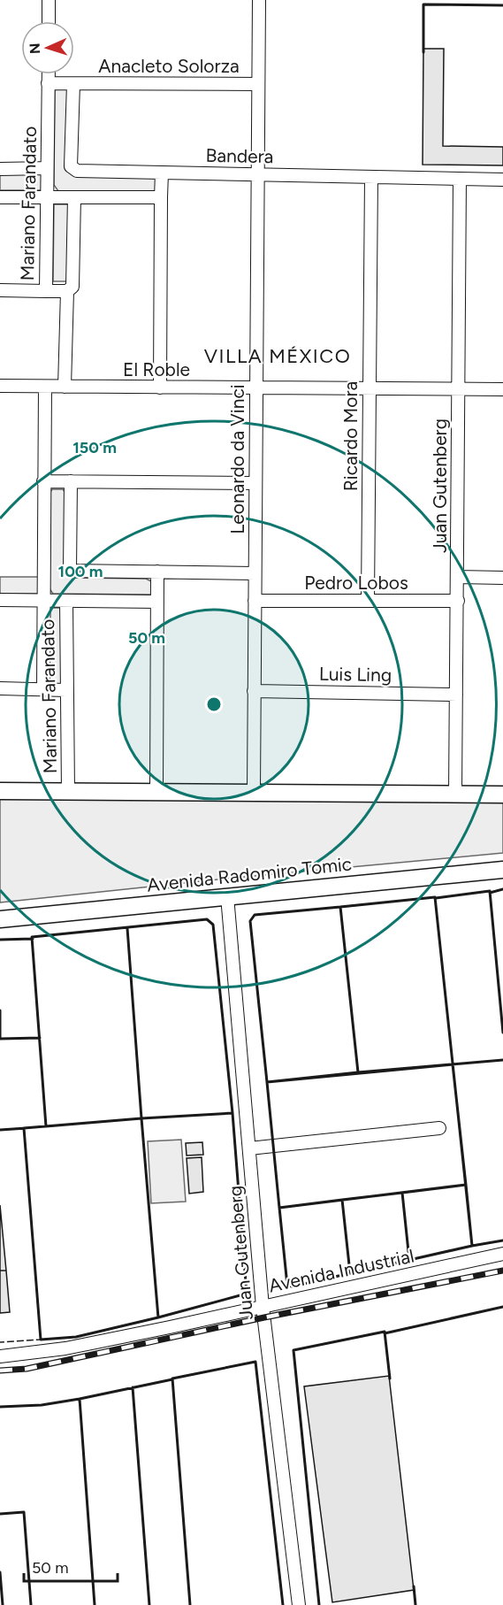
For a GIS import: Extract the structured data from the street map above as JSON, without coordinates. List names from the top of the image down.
{
  "streets": {
    "street": [
      "Anacleto Solorza",
      "Bandera",
      "Mariano Farandato",
      "El Roble",
      "Ricardo Mora",
      "Leonardo da Vinci",
      "Juan Gutenberg",
      "Pedro Lobos",
      "Luis Ling",
      "Avenida Radomiro Tomic",
      "Avenida Industrial"
    ]
  },
  "crossings": [
    ["Anacleto Solorza", "Bandera"],
    ["Anacleto Solorza", "Mariano Farandato"],
    ["Anacleto Solorza", "Leonardo da Vinci"],
    ["Bandera", "Ricardo Mora"],
    ["Bandera", "Leonardo da Vinci"],
    ["Bandera", "Juan Gutenberg"],
    ["Mariano Farandato", "El Roble"],
    ["El Roble", "Ricardo Mora"],
    ["El Roble", "Leonardo da Vinci"],
    ["El Roble", "Juan Gutenberg"],
    ["Ricardo Mora", "Pedro Lobos"],
    ["Leonardo da Vinci", "Pedro Lobos"],
    ["Leonardo da Vinci", "Luis Ling"],
    ["Juan Gutenberg", "Pedro Lobos"],
    ["Juan Gutenberg", "Luis Ling"],
    ["Juan Gutenberg", "Avenida Radomiro Tomic"],
    ["Juan Gutenberg", "Avenida Industrial"]
  ],
  "districts": ["VILLA MÉXICO"],
  "scale_bar": "50 m",
  "north": "left",
  "rings": ["150 m", "100 m", "50 m"]
}
